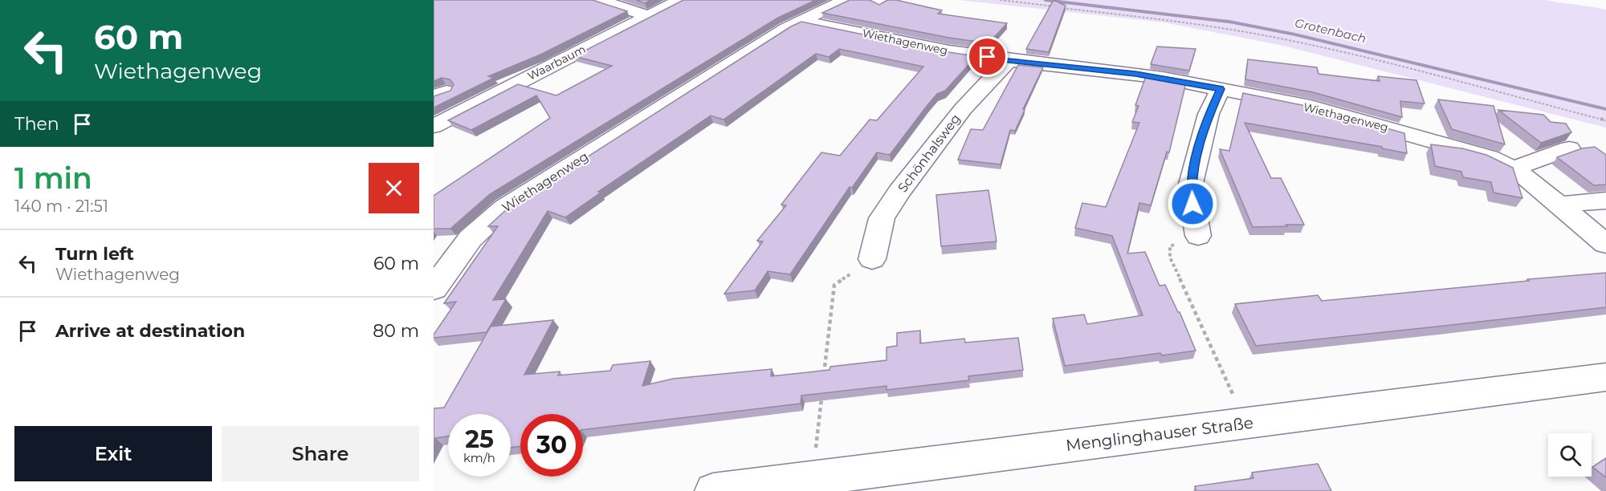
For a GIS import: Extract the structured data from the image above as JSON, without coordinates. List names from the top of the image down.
{
  "streets": {
    "street": [
      "Wiethagenweg",
      "Waarbaum",
      "Schönhalsweg",
      "Menglinghauser Straße"
    ]
  },
  "crossings": [
    ["Wiethagenweg", "Schönhalsweg"]
  ],
  "water": ["Grotenbach"],
  "page": {
    "turn": ["60 m", "Wiethagenweg"],
    "then": "Then",
    "heading": ["1 min", "140 m · 21:51"],
    "list": [
      {
        "name": "Turn left",
        "note": "Wiethagenweg",
        "value": "60 m"
      },
      {
        "name": "Arrive at destination",
        "value": "80 m"
      }
    ],
    "speed": "25 km/h",
    "limit": "30",
    "buttons": ["Exit", "Share"]
  }
}
